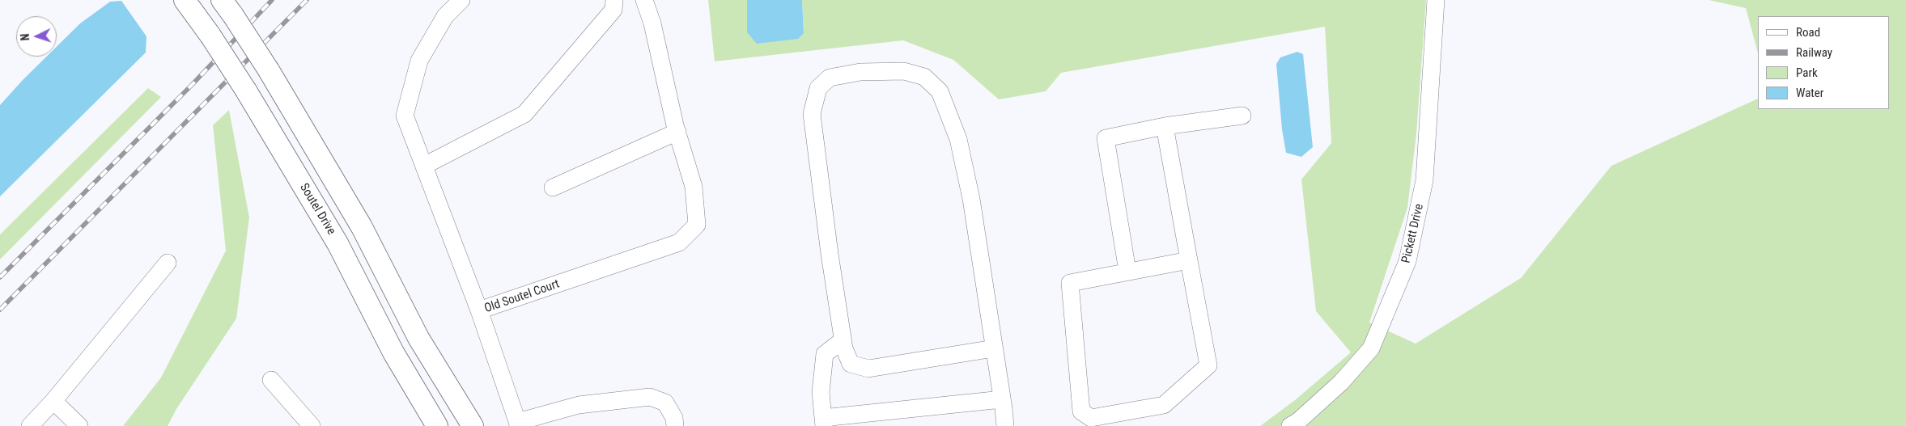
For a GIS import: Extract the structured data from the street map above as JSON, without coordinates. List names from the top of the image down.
{
  "streets": {
    "main road": ["Soutel Drive"],
    "street": ["Pickett Drive", "Old Soutel Court"]
  },
  "legend": [
    "Road",
    "Railway",
    "Park",
    "Water"
  ],
  "north": "left"
}
